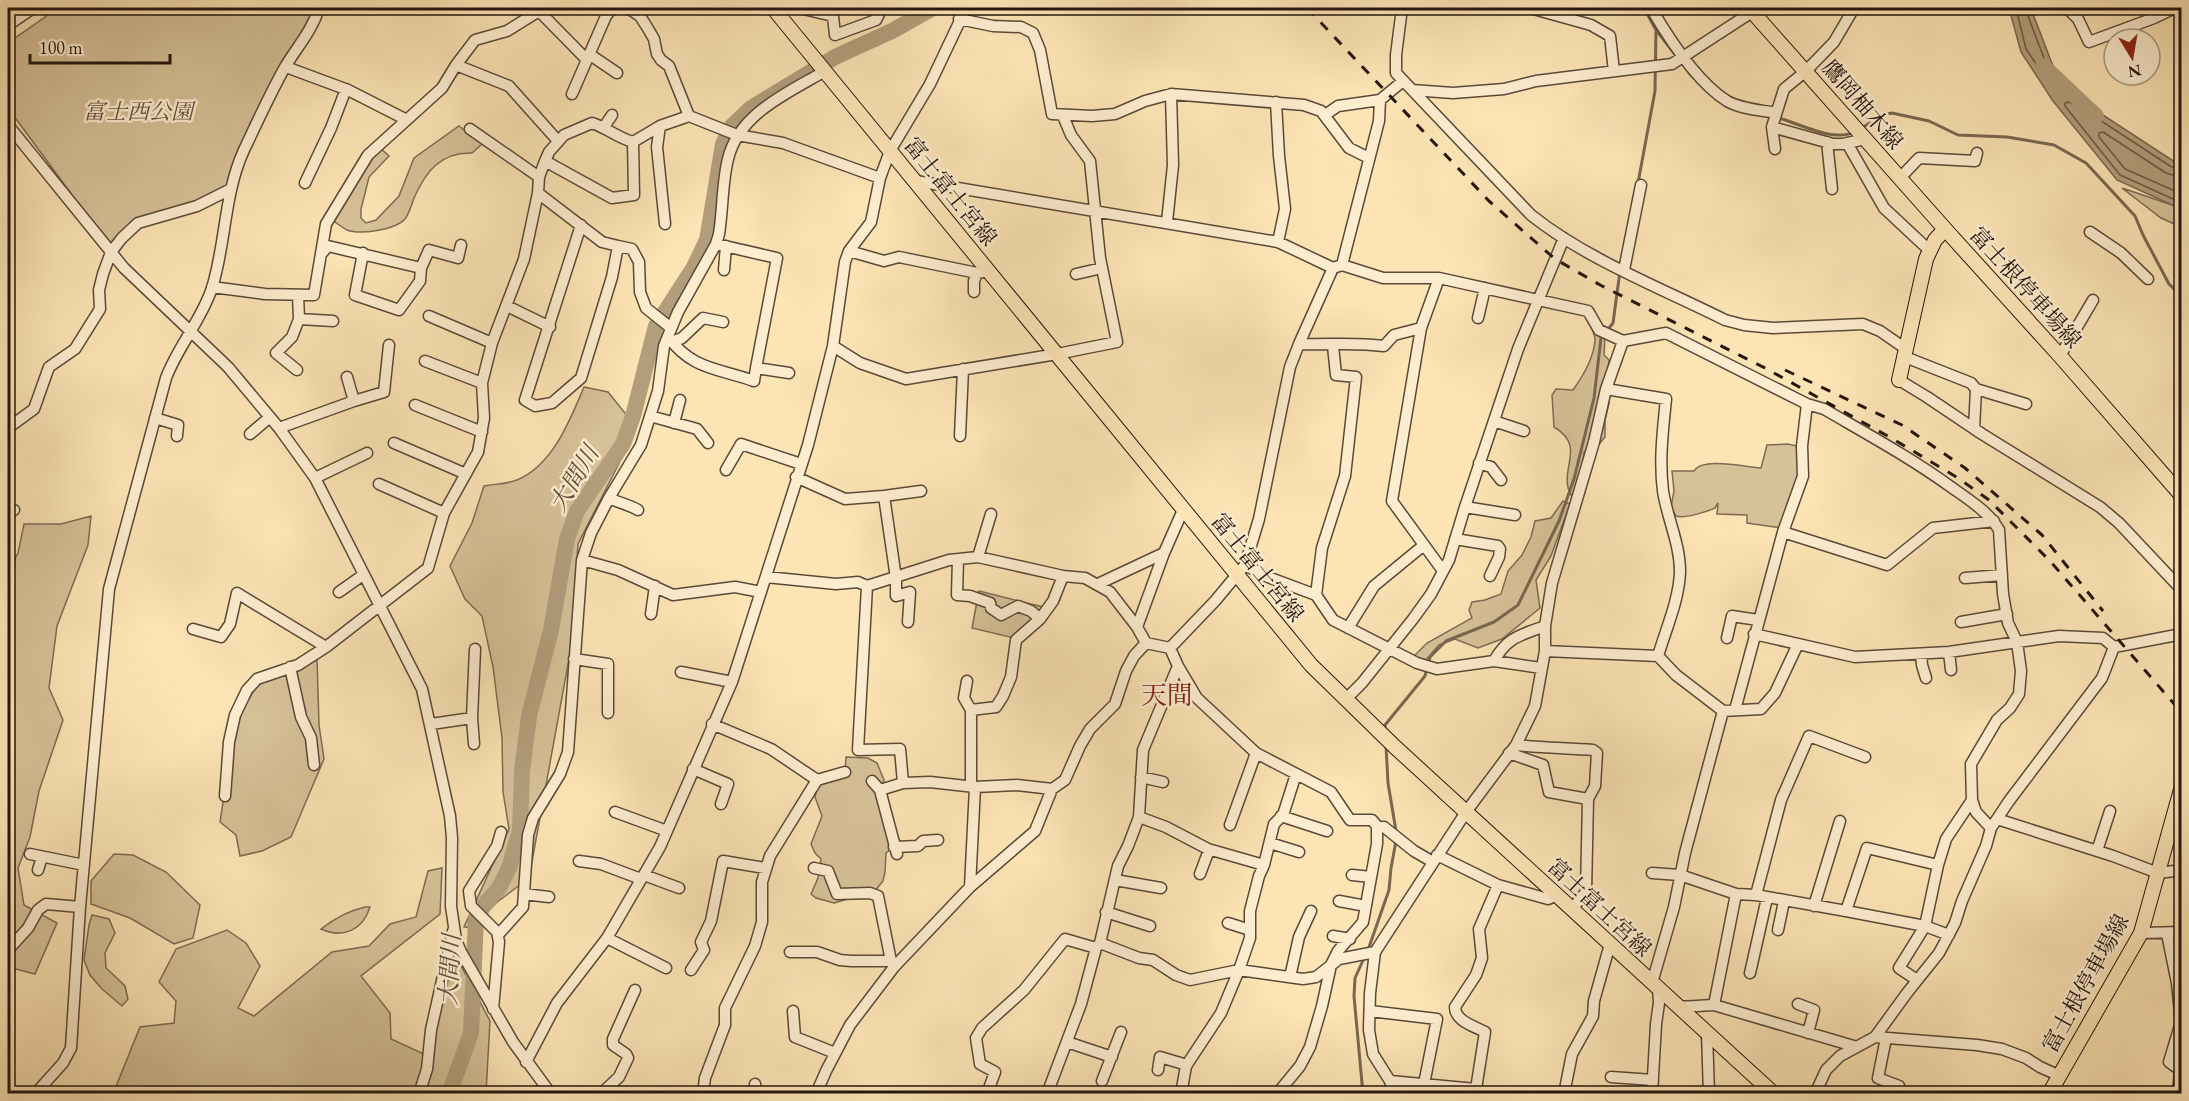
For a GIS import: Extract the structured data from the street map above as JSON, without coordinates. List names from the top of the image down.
{
  "streets": {
    "main road": ["鷹岡柚木線", "富士富士宮線", "富士根停車場線"]
  },
  "crossings": [
    ["鷹岡柚木線", "富士根停車場線"]
  ],
  "districts": ["天間"],
  "water": ["大間川"],
  "parks": ["富士西公園"],
  "scale_bar": "100 m",
  "north": "bottom"
}
